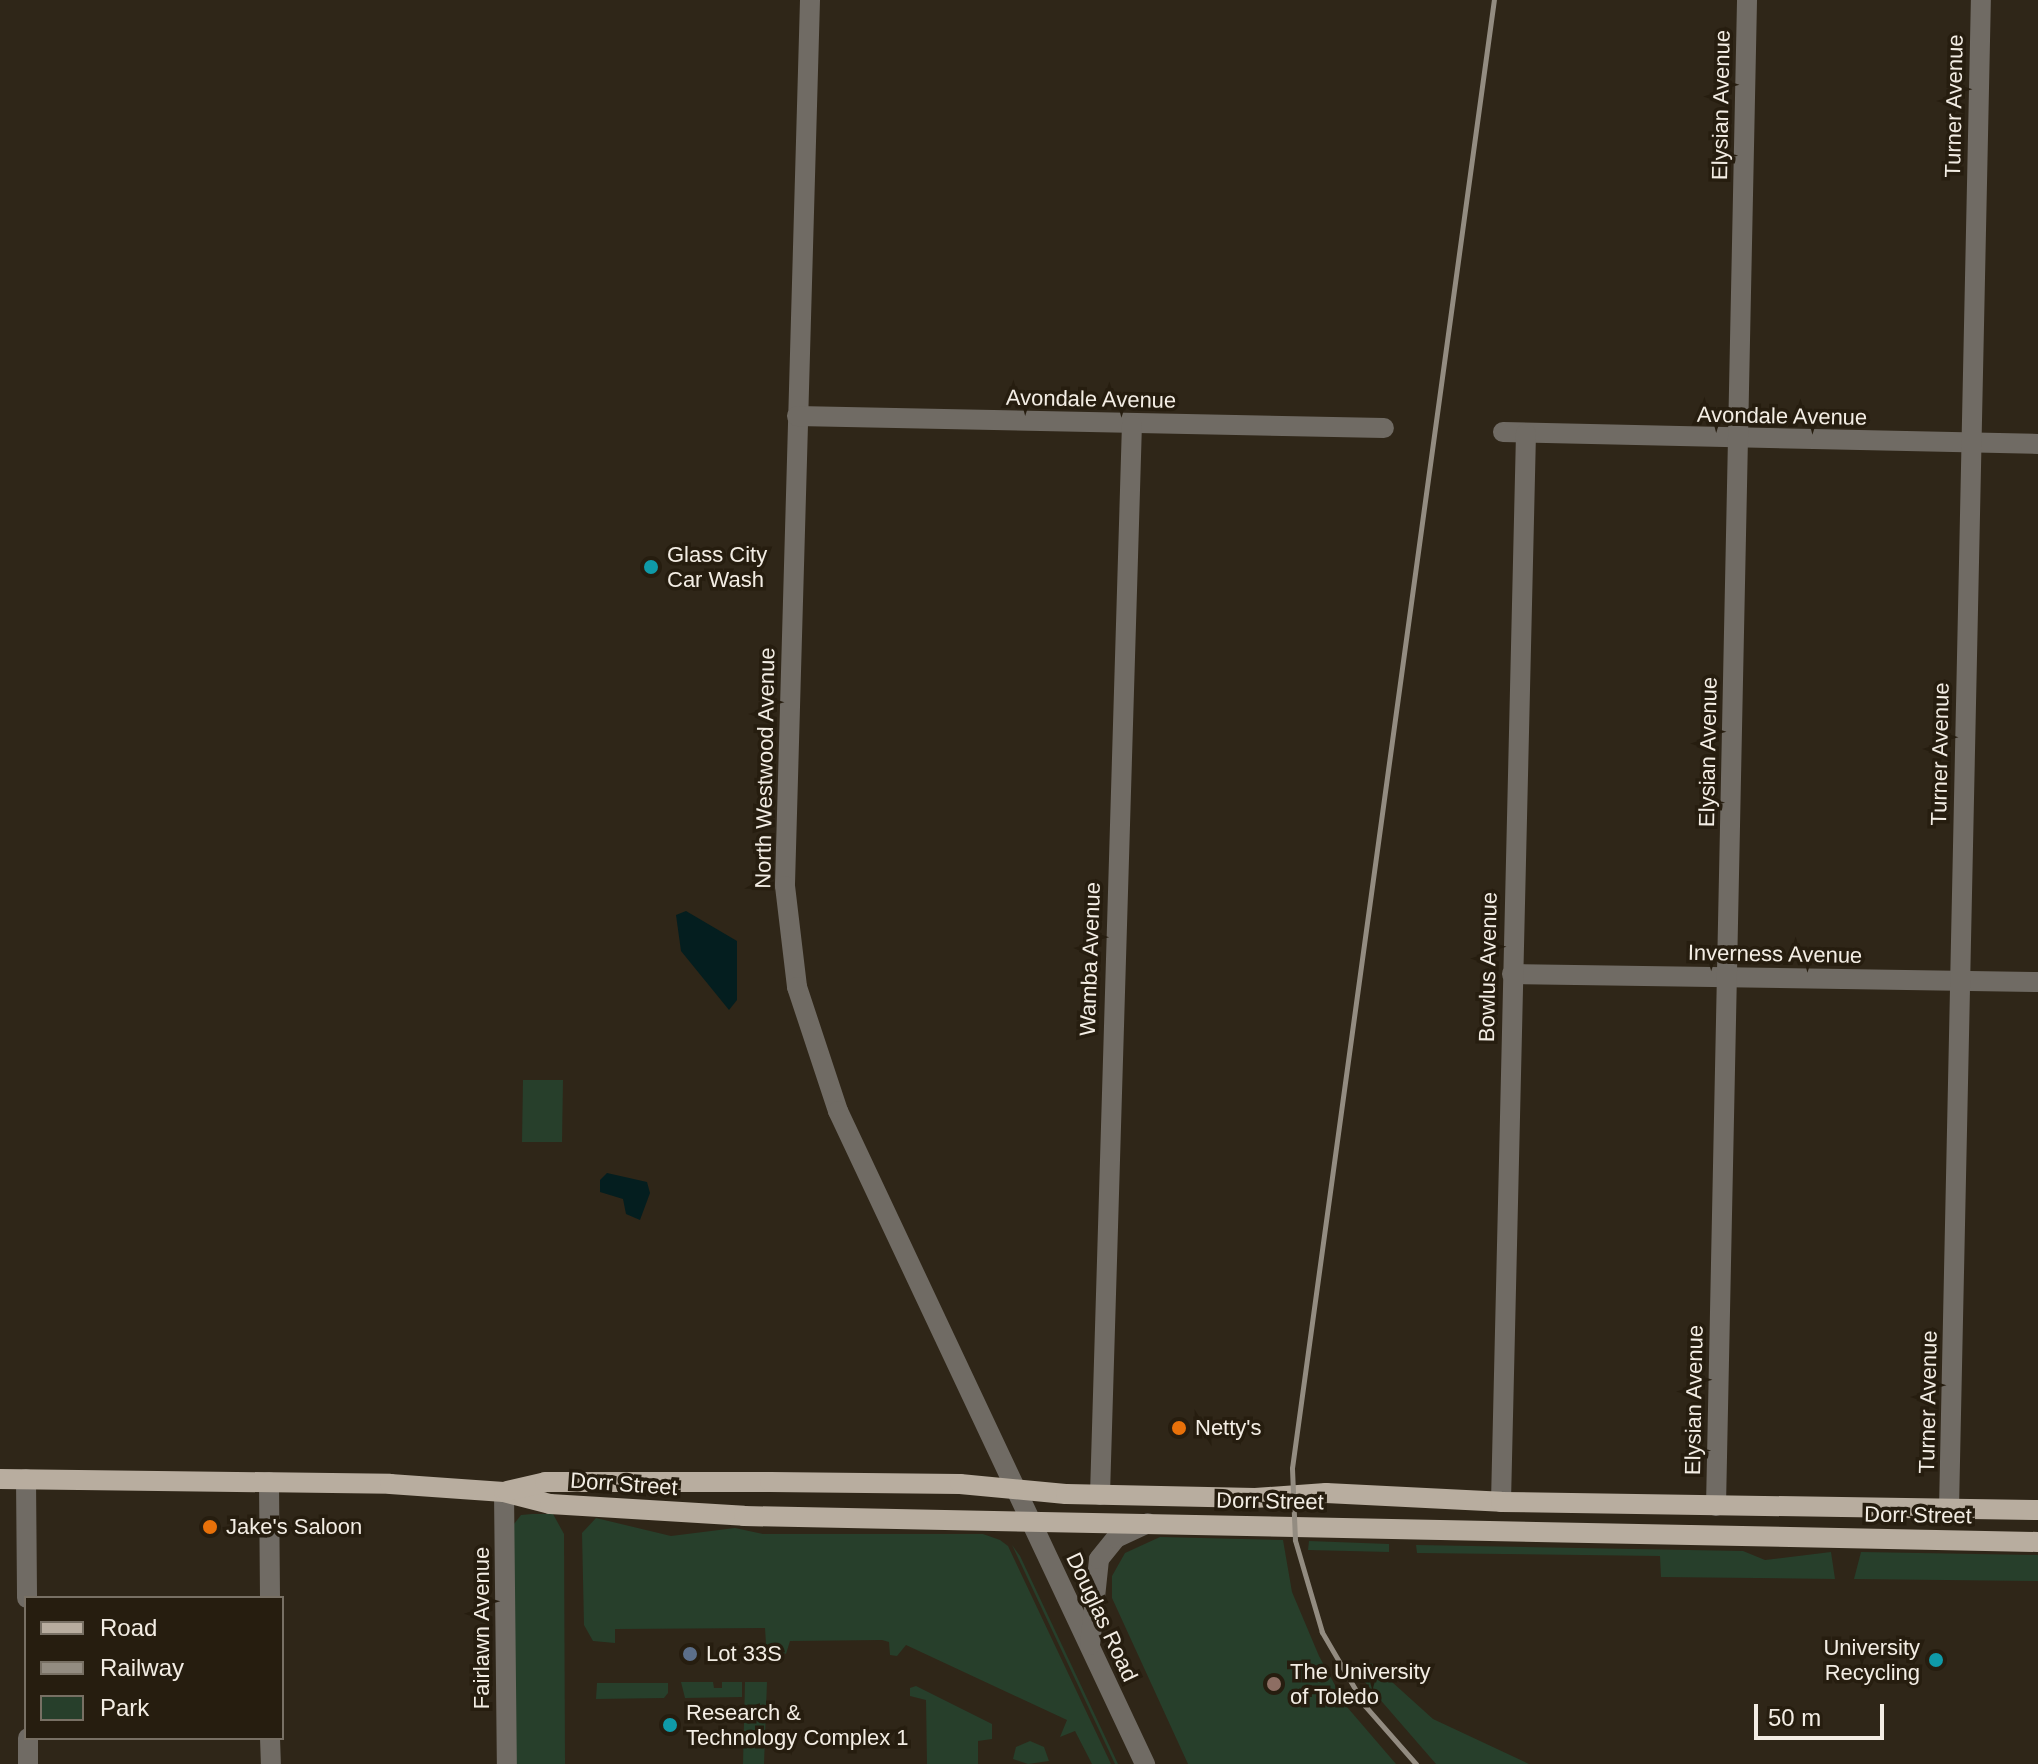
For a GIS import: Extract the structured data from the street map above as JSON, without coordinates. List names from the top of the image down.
{
  "streets": {
    "main road": ["Dorr Street"],
    "street": [
      "Elysian Avenue",
      "Turner Avenue",
      "Avondale Avenue",
      "North Westwood Avenue",
      "Inverness Avenue",
      "Wamba Avenue",
      "Bowlus Avenue",
      "Douglas Road",
      "Fairlawn Avenue"
    ]
  },
  "crossings": [
    ["Elysian Avenue", "Avondale Avenue"],
    ["Elysian Avenue", "Inverness Avenue"],
    ["Elysian Avenue", "Dorr Street"],
    ["Turner Avenue", "Avondale Avenue"],
    ["Turner Avenue", "Inverness Avenue"],
    ["Turner Avenue", "Dorr Street"],
    ["Avondale Avenue", "North Westwood Avenue"],
    ["Avondale Avenue", "Wamba Avenue"],
    ["Avondale Avenue", "Bowlus Avenue"],
    ["North Westwood Avenue", "Dorr Street"],
    ["North Westwood Avenue", "Douglas Road"],
    ["Inverness Avenue", "Bowlus Avenue"],
    ["Wamba Avenue", "Dorr Street"],
    ["Bowlus Avenue", "Dorr Street"],
    ["Dorr Street", "Douglas Road"],
    ["Dorr Street", "Fairlawn Avenue"]
  ],
  "places": [
    "Glass City Car Wash",
    "Netty's",
    "Jake's Saloon",
    "Lot 33S",
    "University Recycling",
    "The University of Toledo",
    "Research & Technology Complex 1"
  ],
  "legend": ["Road", "Railway", "Park"],
  "scale_bar": "50 m"
}
